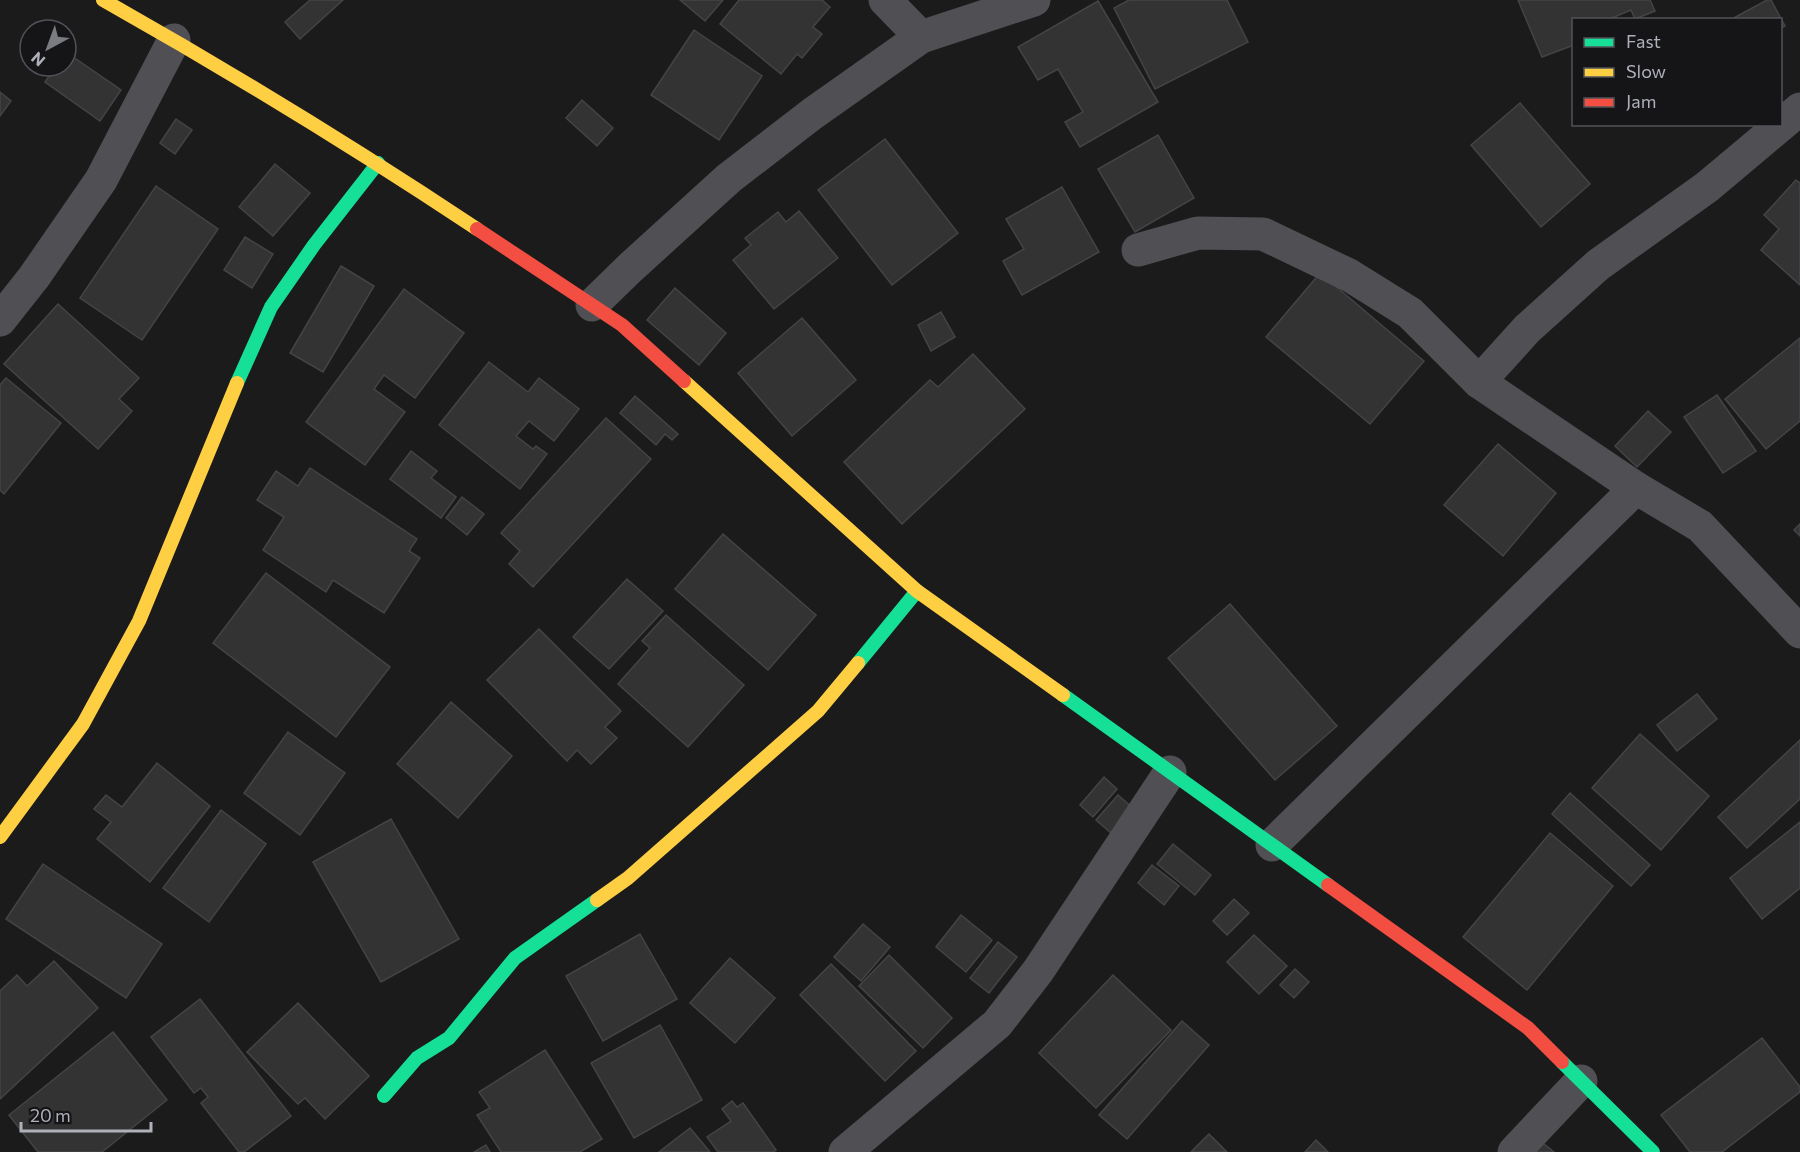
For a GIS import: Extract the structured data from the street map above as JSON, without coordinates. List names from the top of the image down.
{
  "legend": ["Fast", "Slow", "Jam"],
  "scale_bar": "20 m",
  "north": "bottom left"
}
